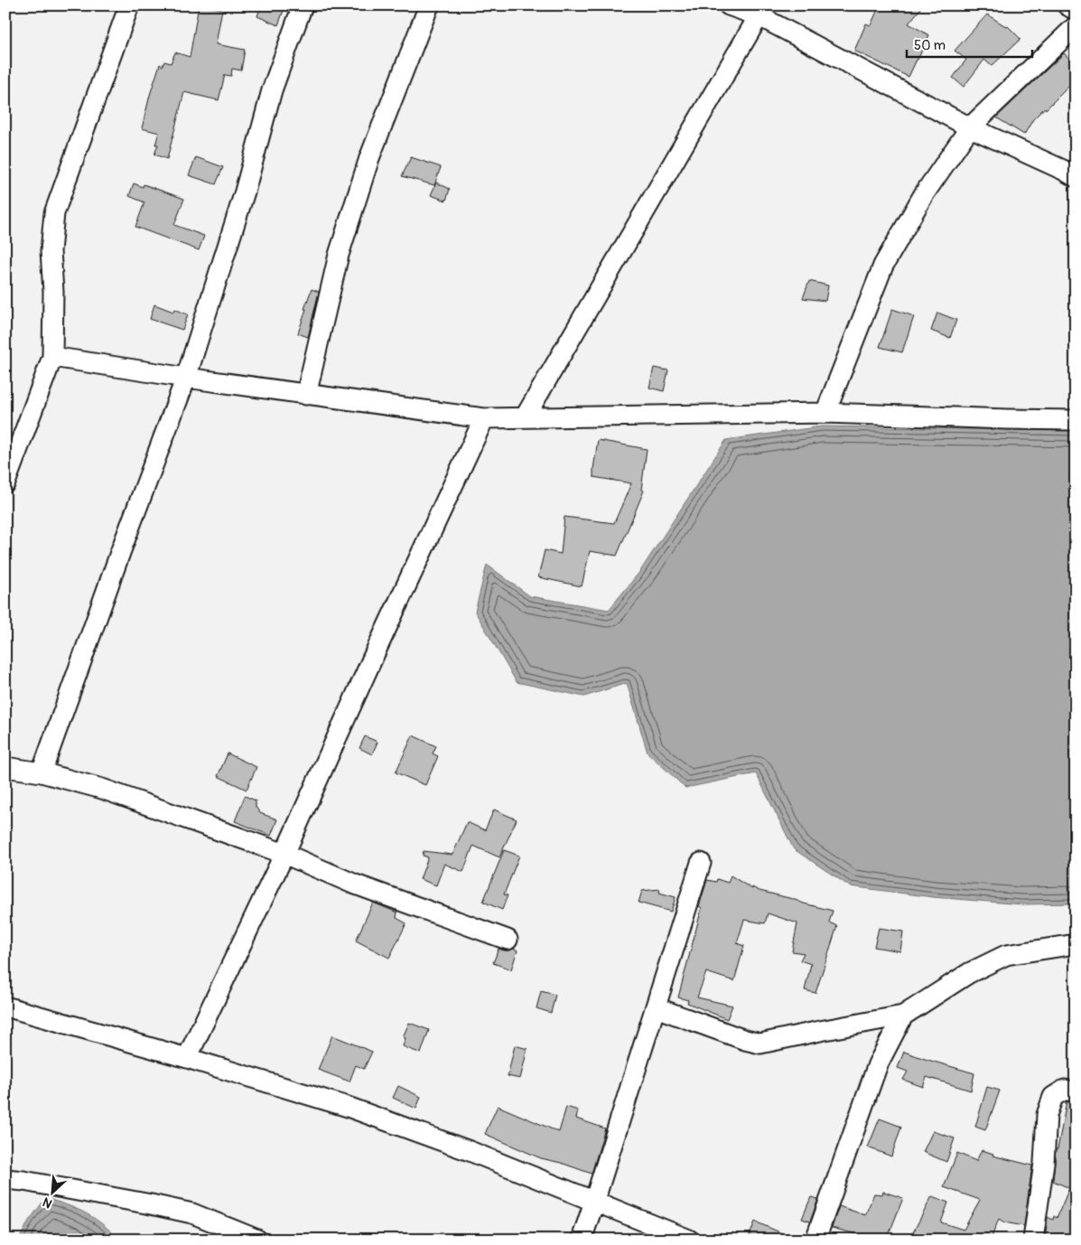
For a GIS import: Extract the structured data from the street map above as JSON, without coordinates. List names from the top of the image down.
{
  "scale_bar": "50 m",
  "north": "bottom left"
}
